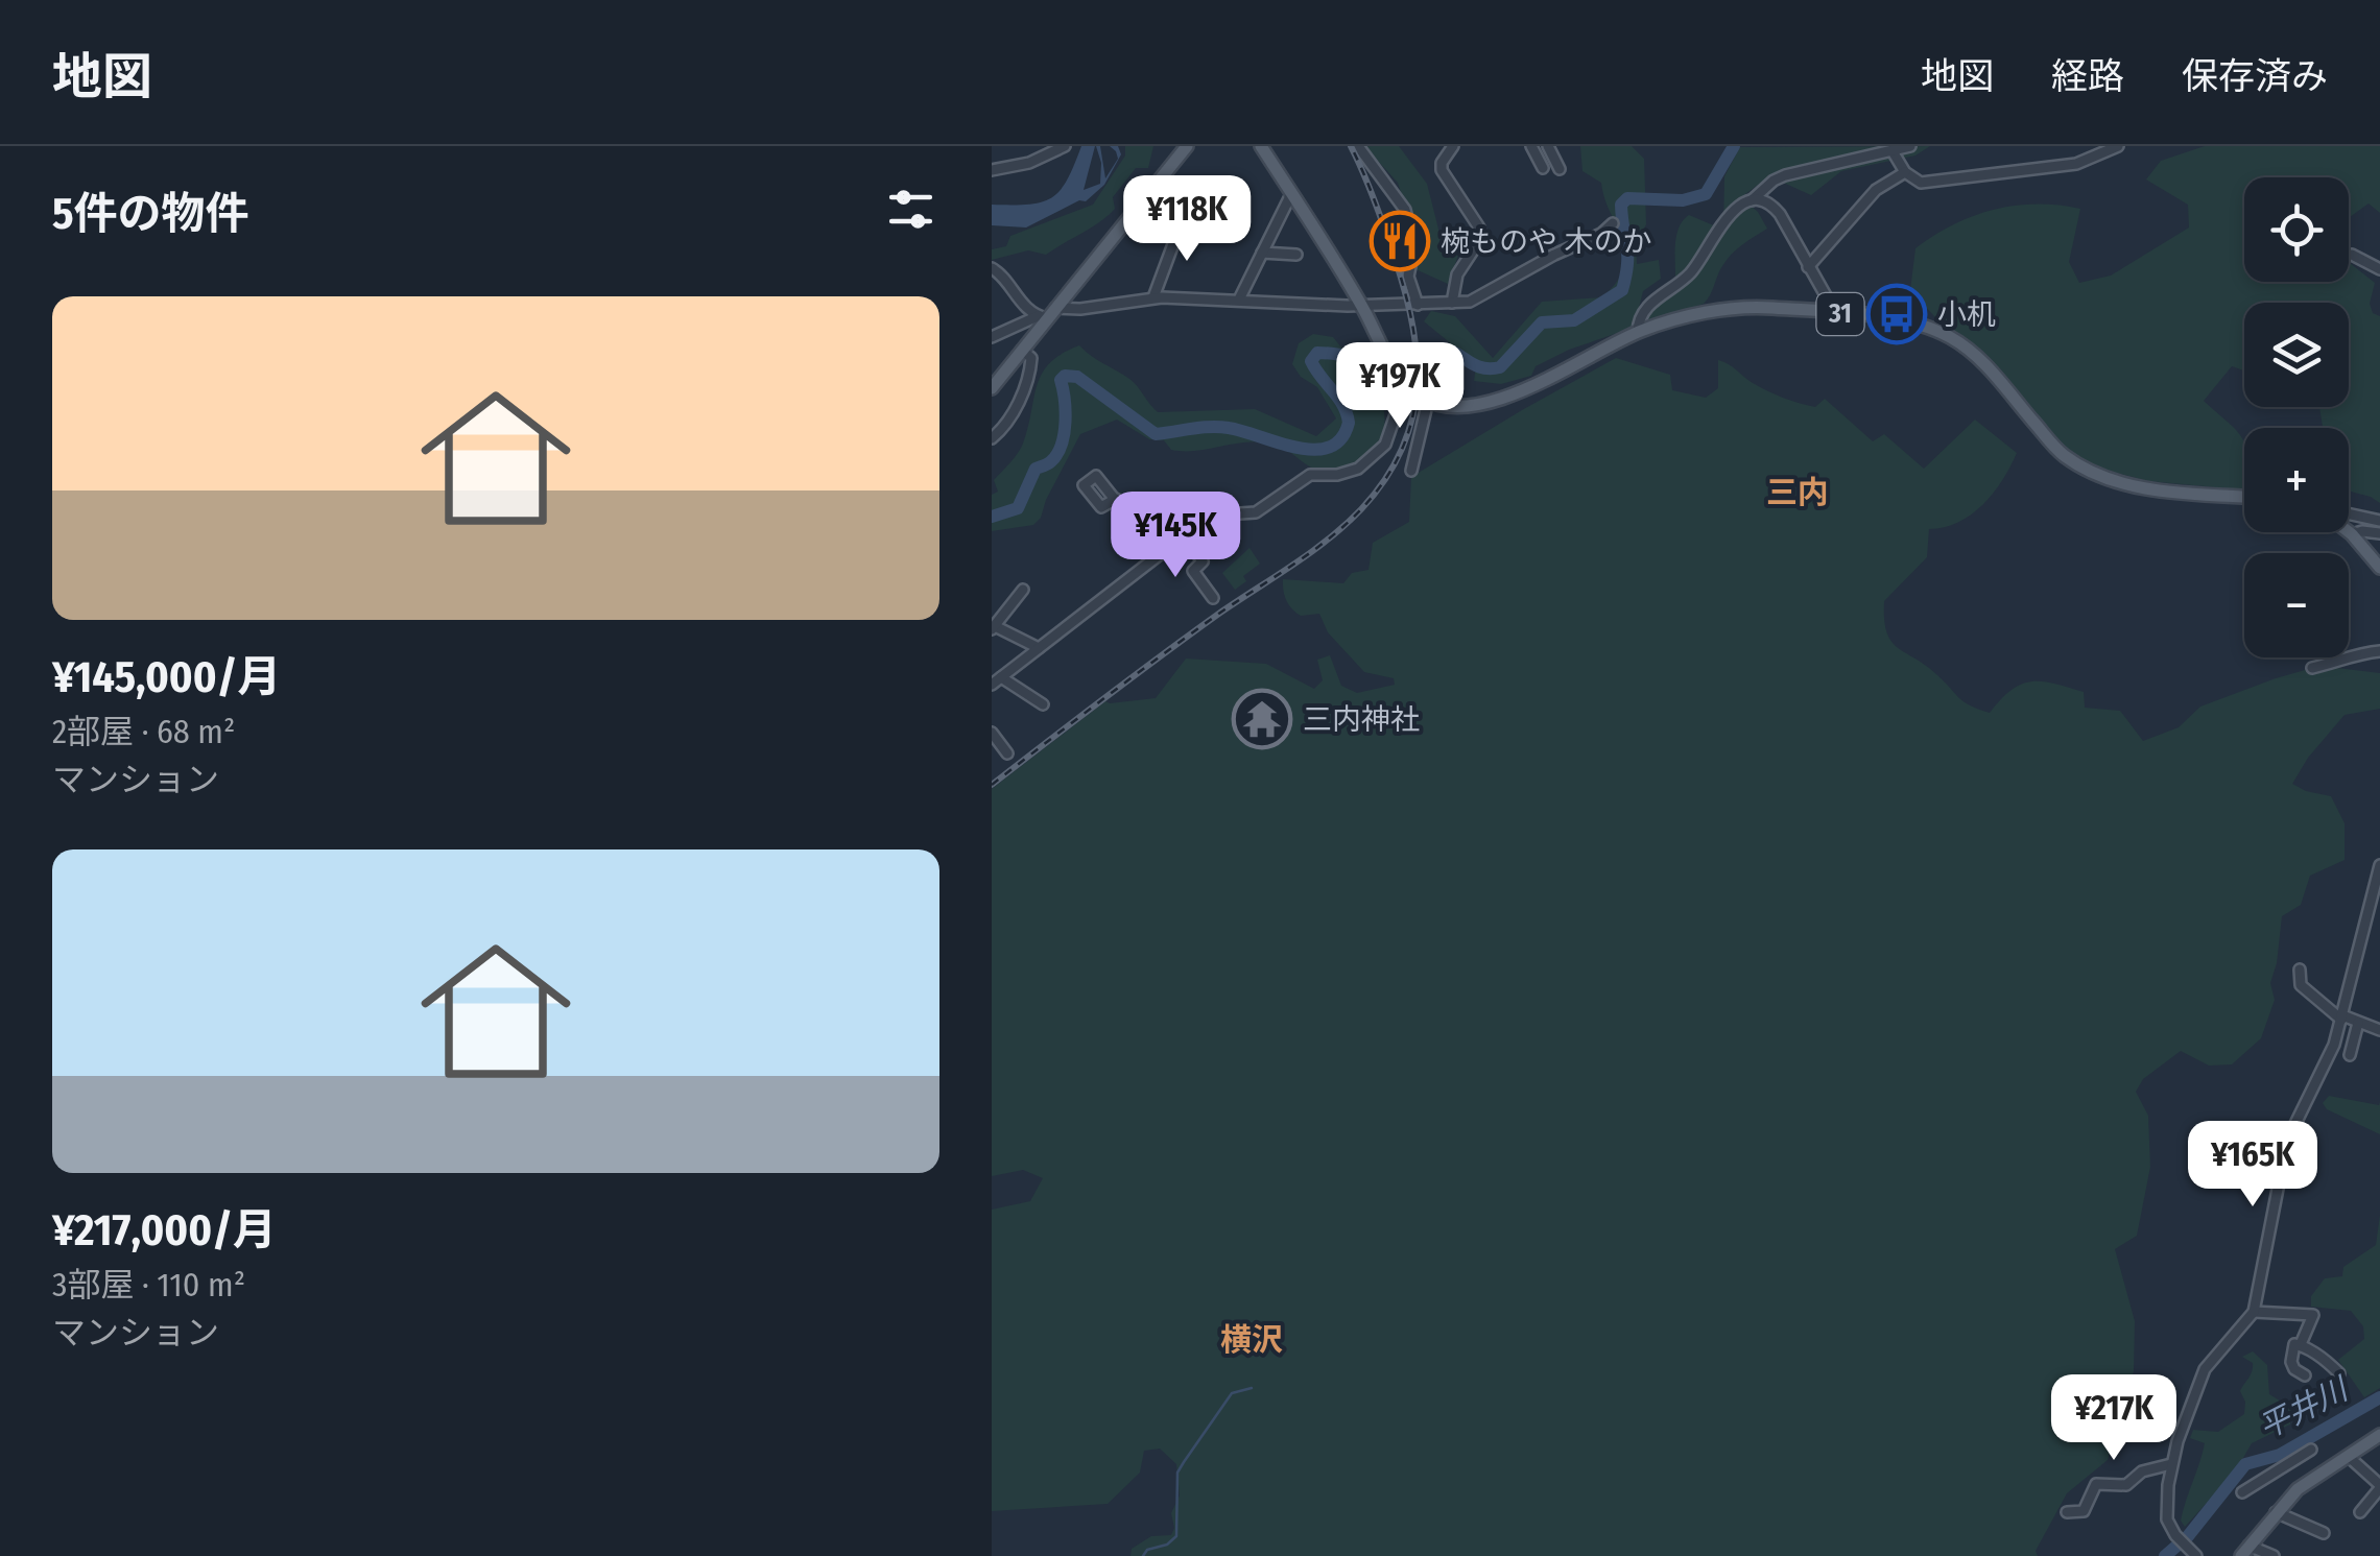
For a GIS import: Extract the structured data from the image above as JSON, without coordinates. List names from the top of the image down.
{
  "streets": {
    "main road": ["31"]
  },
  "districts": ["三内", "横沢"],
  "water": ["平井川"],
  "places": {
    "restaurant": ["椀ものや 木のか"],
    "bus stop": ["小机"],
    "temple": ["三内神社"]
  },
  "page": {
    "header": "地図",
    "nav": ["地図", "経路", "保存済み"],
    "heading": "5件の物件",
    "price": [
      "¥118K",
      "¥197K",
      "¥145K",
      "¥165K",
      "¥217K"
    ],
    "map_buttons": ["+", "−"],
    "list": [
      {
        "name": "¥145,000/月",
        "note": "2部屋 · 68 m² · マンション"
      },
      {
        "name": "¥217,000/月",
        "note": "3部屋 · 110 m² · マンション"
      }
    ]
  }
}
